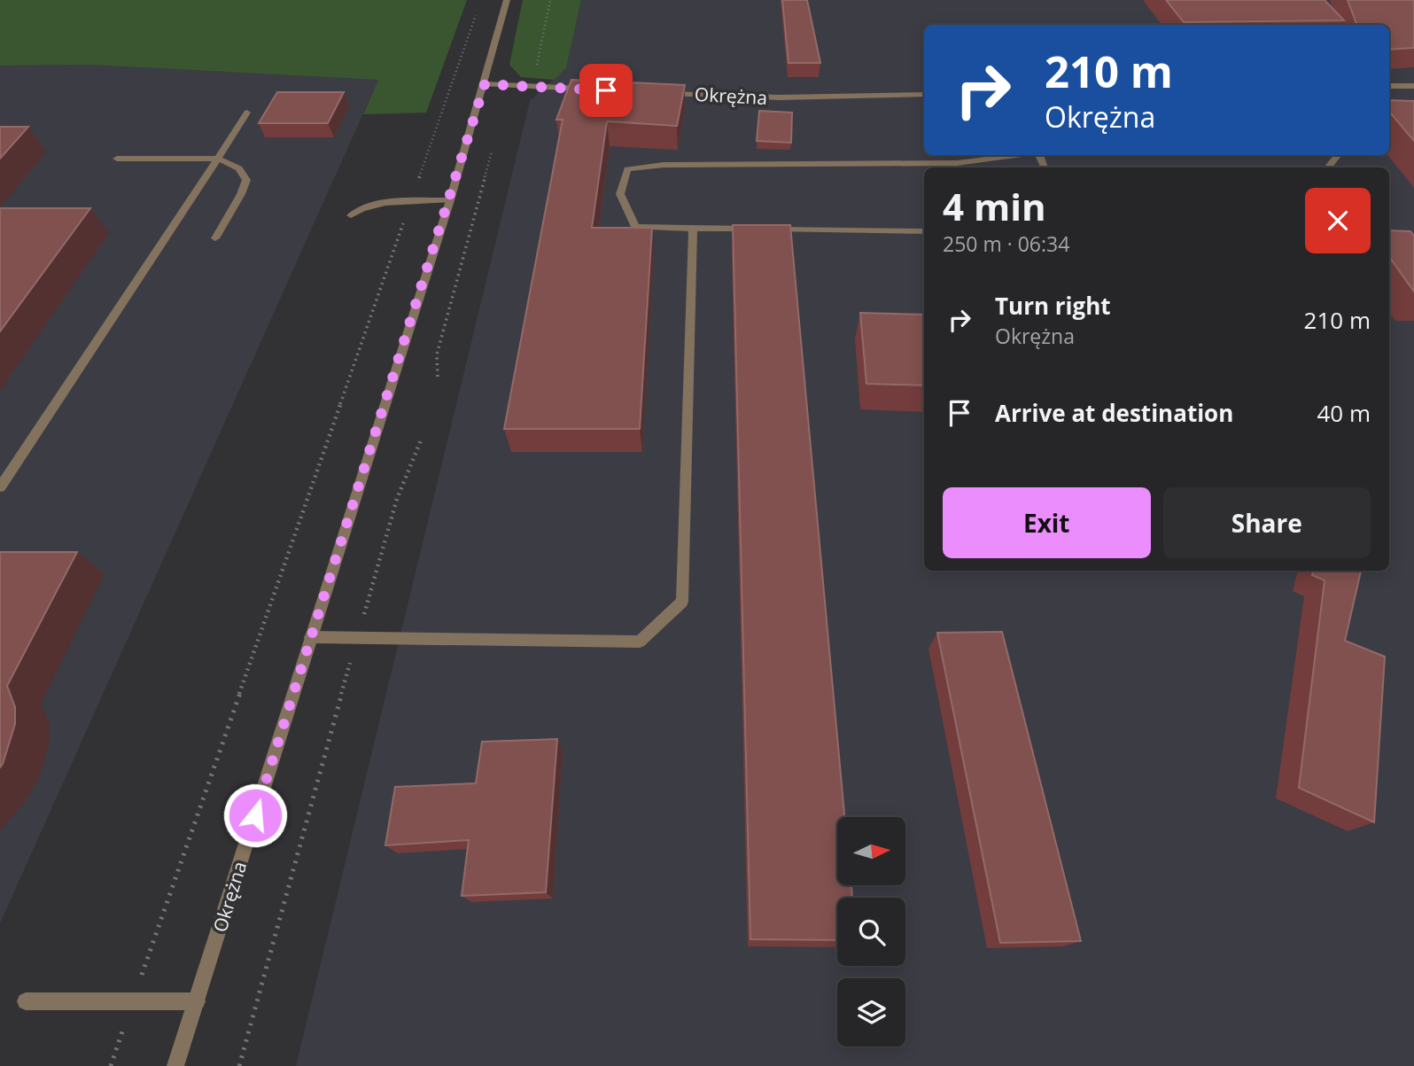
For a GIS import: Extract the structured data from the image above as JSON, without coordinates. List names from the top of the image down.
{
  "streets": {
    "street": ["Okrężna"]
  },
  "north": "right",
  "page": {
    "turn": ["210 m", "Okrężna"],
    "heading": ["4 min", "250 m · 06:34"],
    "list": [
      {
        "name": "Turn right",
        "note": "Okrężna",
        "value": "210 m"
      },
      {
        "name": "Arrive at destination",
        "value": "40 m"
      }
    ],
    "buttons": ["Exit", "Share"]
  }
}
